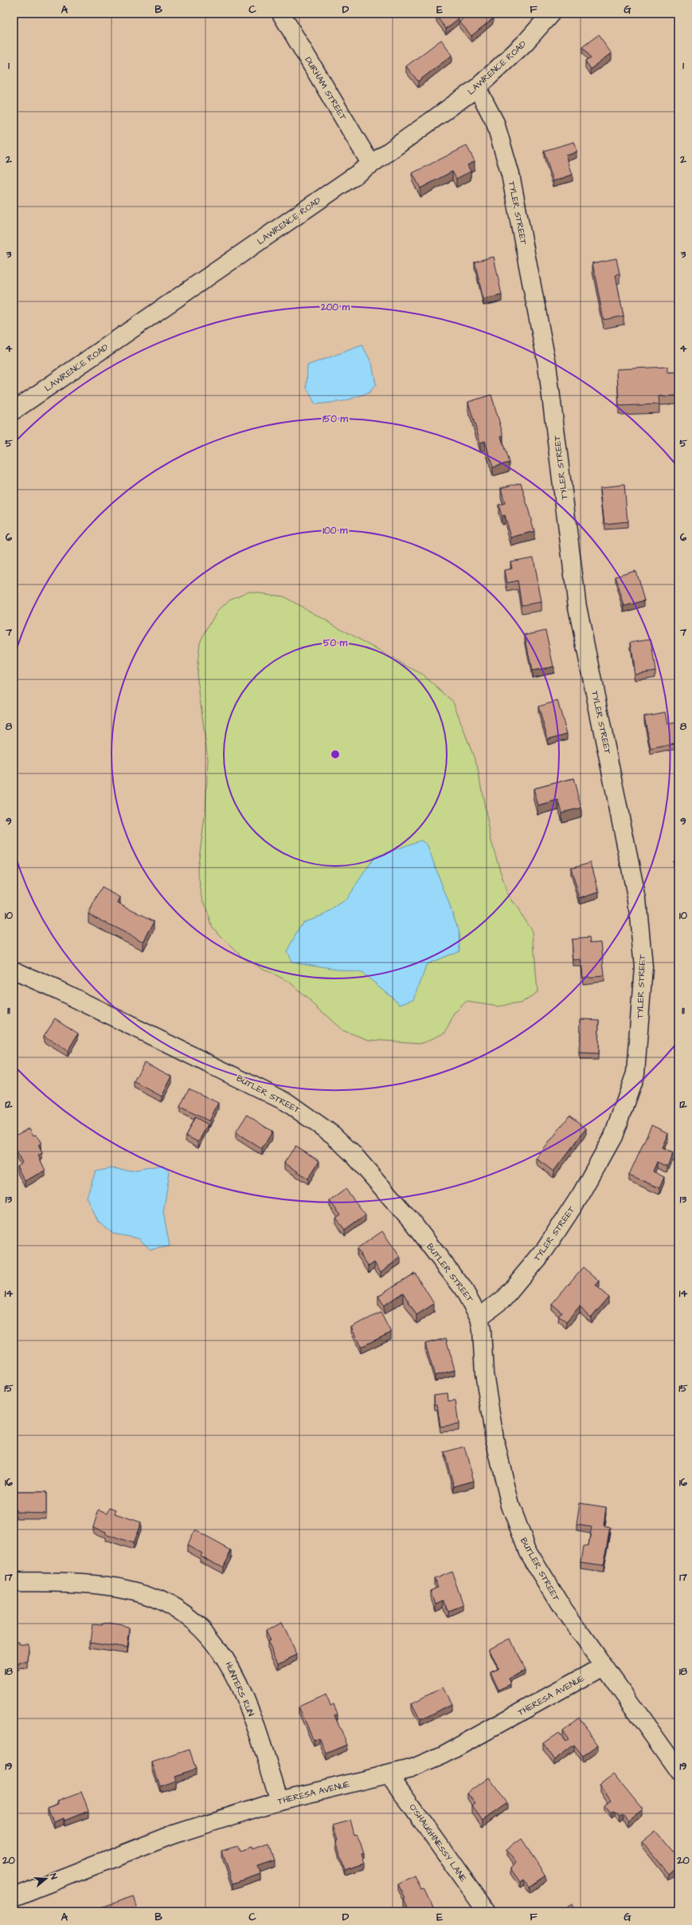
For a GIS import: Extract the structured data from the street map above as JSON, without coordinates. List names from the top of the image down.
{
  "streets": {
    "street": [
      "LAWRENCE ROAD",
      "DURHAM STREET",
      "TYLER STREET",
      "BUTLER STREET",
      "HUNTERS RUN",
      "THERESA AVENUE",
      "O'SHAUGHNESSY LANE"
    ]
  },
  "crossings": [
    ["LAWRENCE ROAD", "DURHAM STREET"],
    ["LAWRENCE ROAD", "TYLER STREET"],
    ["TYLER STREET", "BUTLER STREET"],
    ["BUTLER STREET", "THERESA AVENUE"],
    ["HUNTERS RUN", "THERESA AVENUE"],
    ["THERESA AVENUE", "O'SHAUGHNESSY LANE"]
  ],
  "north": "right",
  "grid": {
    "columns": [
      "A",
      "B",
      "C",
      "D",
      "E",
      "F",
      "G"
    ],
    "rows": [
      "1",
      "2",
      "3",
      "4",
      "5",
      "6",
      "7",
      "8",
      "9",
      "10",
      "11",
      "12",
      "13",
      "14",
      "15",
      "16",
      "17",
      "18",
      "19",
      "20"
    ]
  },
  "rings": [
    "200 m",
    "150 m",
    "100 m",
    "50 m"
  ]
}
